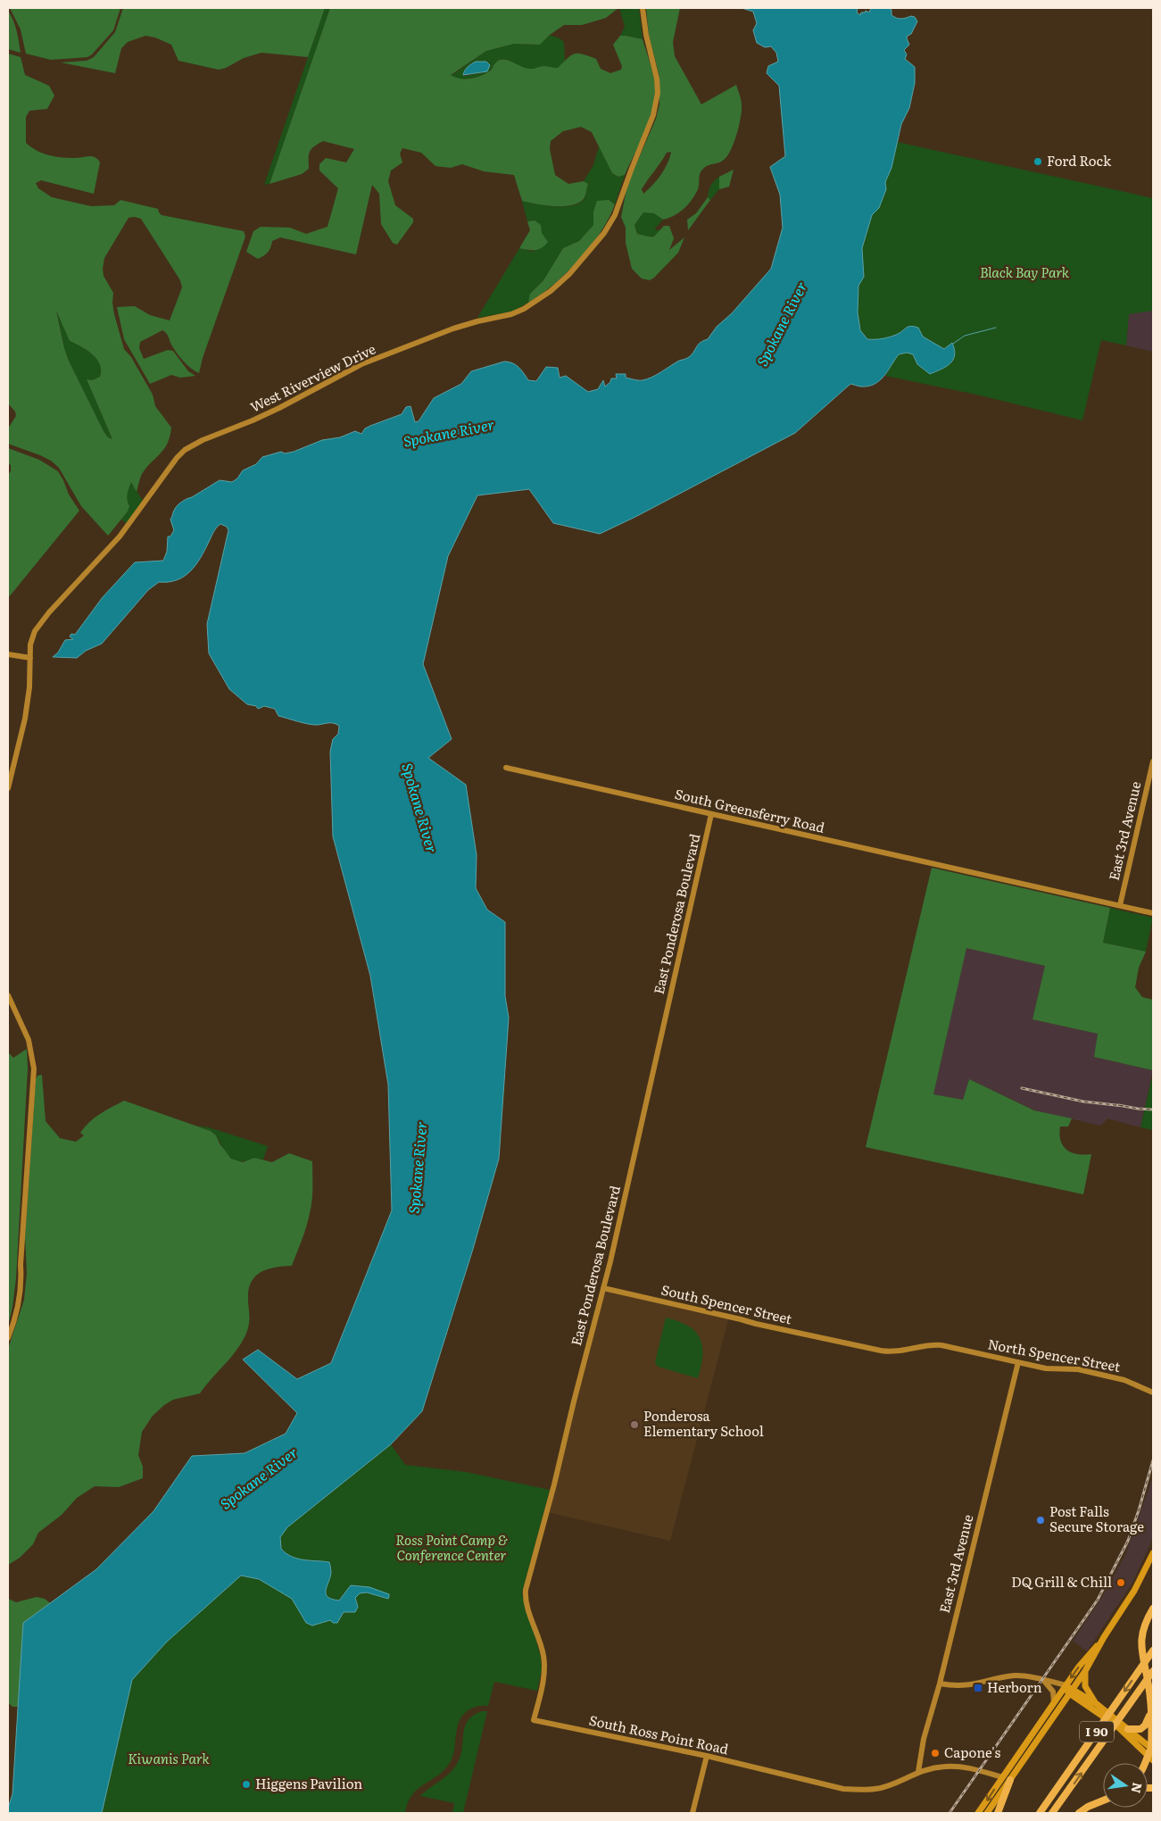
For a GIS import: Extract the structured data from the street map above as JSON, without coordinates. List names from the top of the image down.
{
  "streets": {
    "highway": ["I 90"],
    "street": [
      "West Riverview Drive",
      "South Greensferry Road",
      "East 3rd Avenue",
      "East Ponderosa Boulevard",
      "South Spencer Street",
      "North Spencer Street",
      "South Ross Point Road"
    ]
  },
  "crossings": [
    ["South Greensferry Road", "East 3rd Avenue"],
    ["South Greensferry Road", "East Ponderosa Boulevard"],
    ["East 3rd Avenue", "North Spencer Street"],
    ["East 3rd Avenue", "South Ross Point Road"],
    ["East Ponderosa Boulevard", "South Spencer Street"],
    ["East Ponderosa Boulevard", "South Ross Point Road"],
    ["South Spencer Street", "North Spencer Street"]
  ],
  "water": ["Spokane River"],
  "parks": ["Black Bay Park", "Ross Point Camp & Conference Center", "Kiwanis Park"],
  "places": {
    "other": [
      "Ford Rock",
      "Ponderosa Elementary School",
      "Post Falls Secure Storage",
      "DQ Grill & Chill",
      "Capone's",
      "Higgens Pavilion"
    ],
    "transit": ["Herborn"]
  },
  "north": "right"
}
